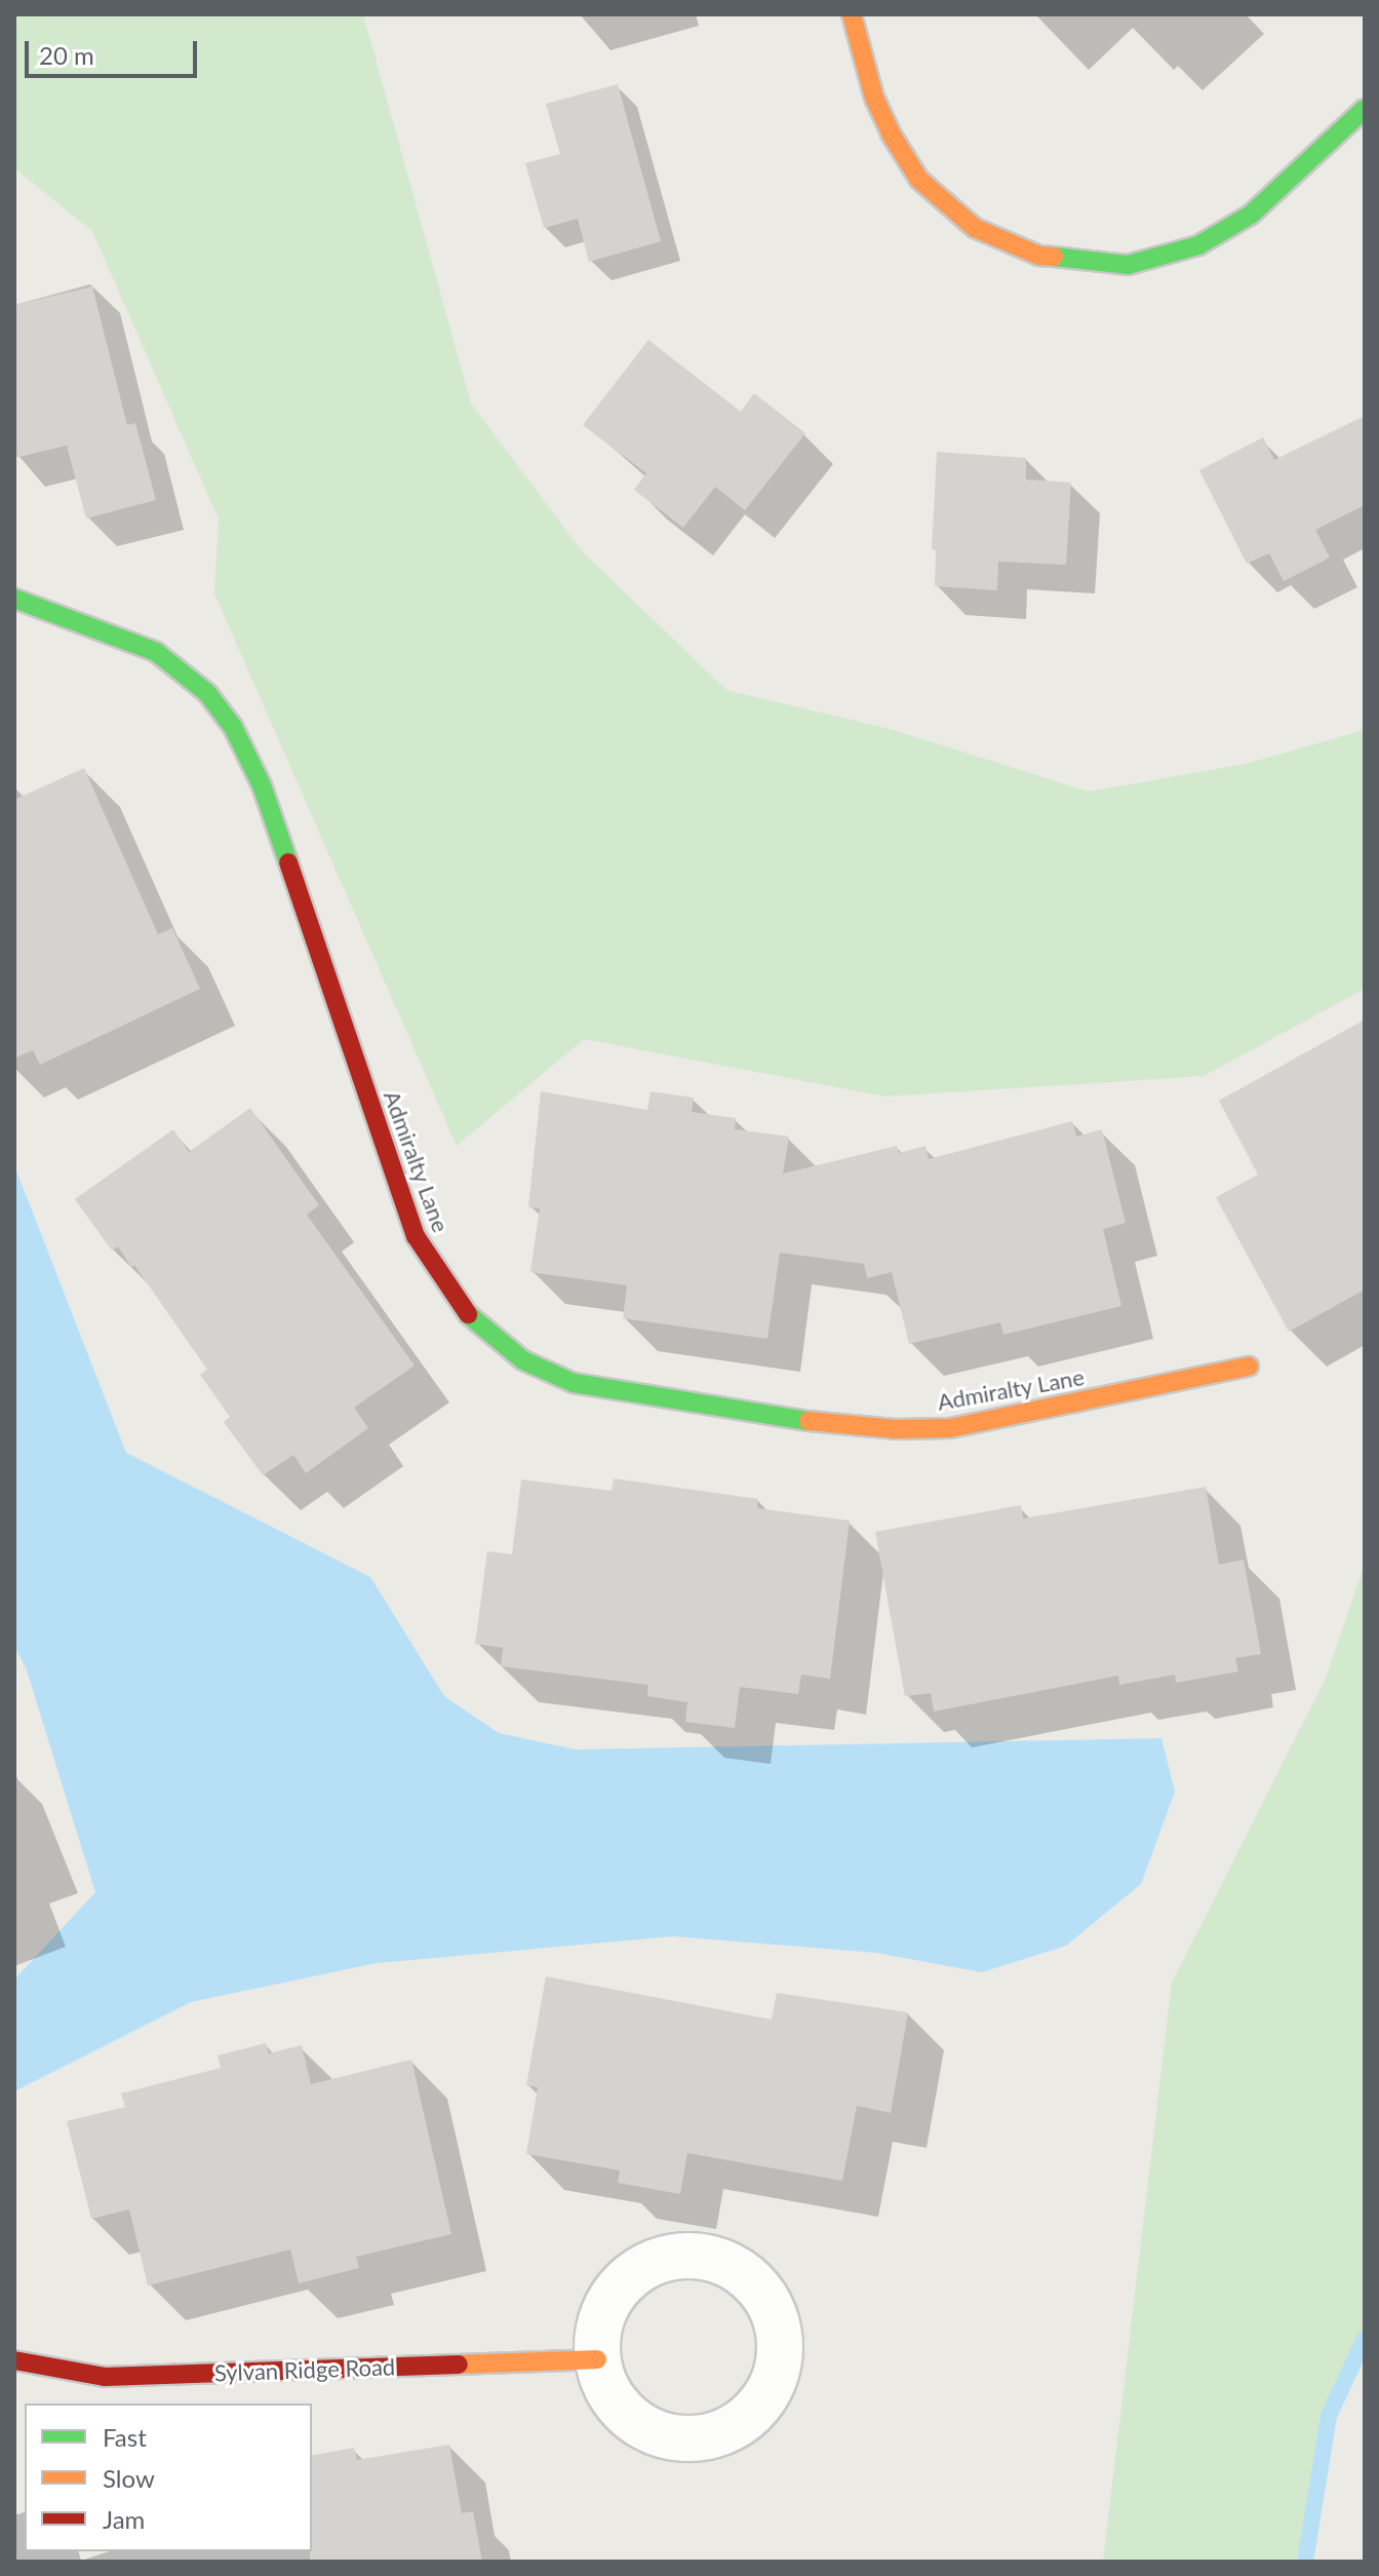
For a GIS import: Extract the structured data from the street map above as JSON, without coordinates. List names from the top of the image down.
{
  "streets": {
    "street": ["Admiralty Lane", "Sylvan Ridge Road"]
  },
  "legend": ["Fast", "Slow", "Jam"],
  "scale_bar": "20 m"
}
